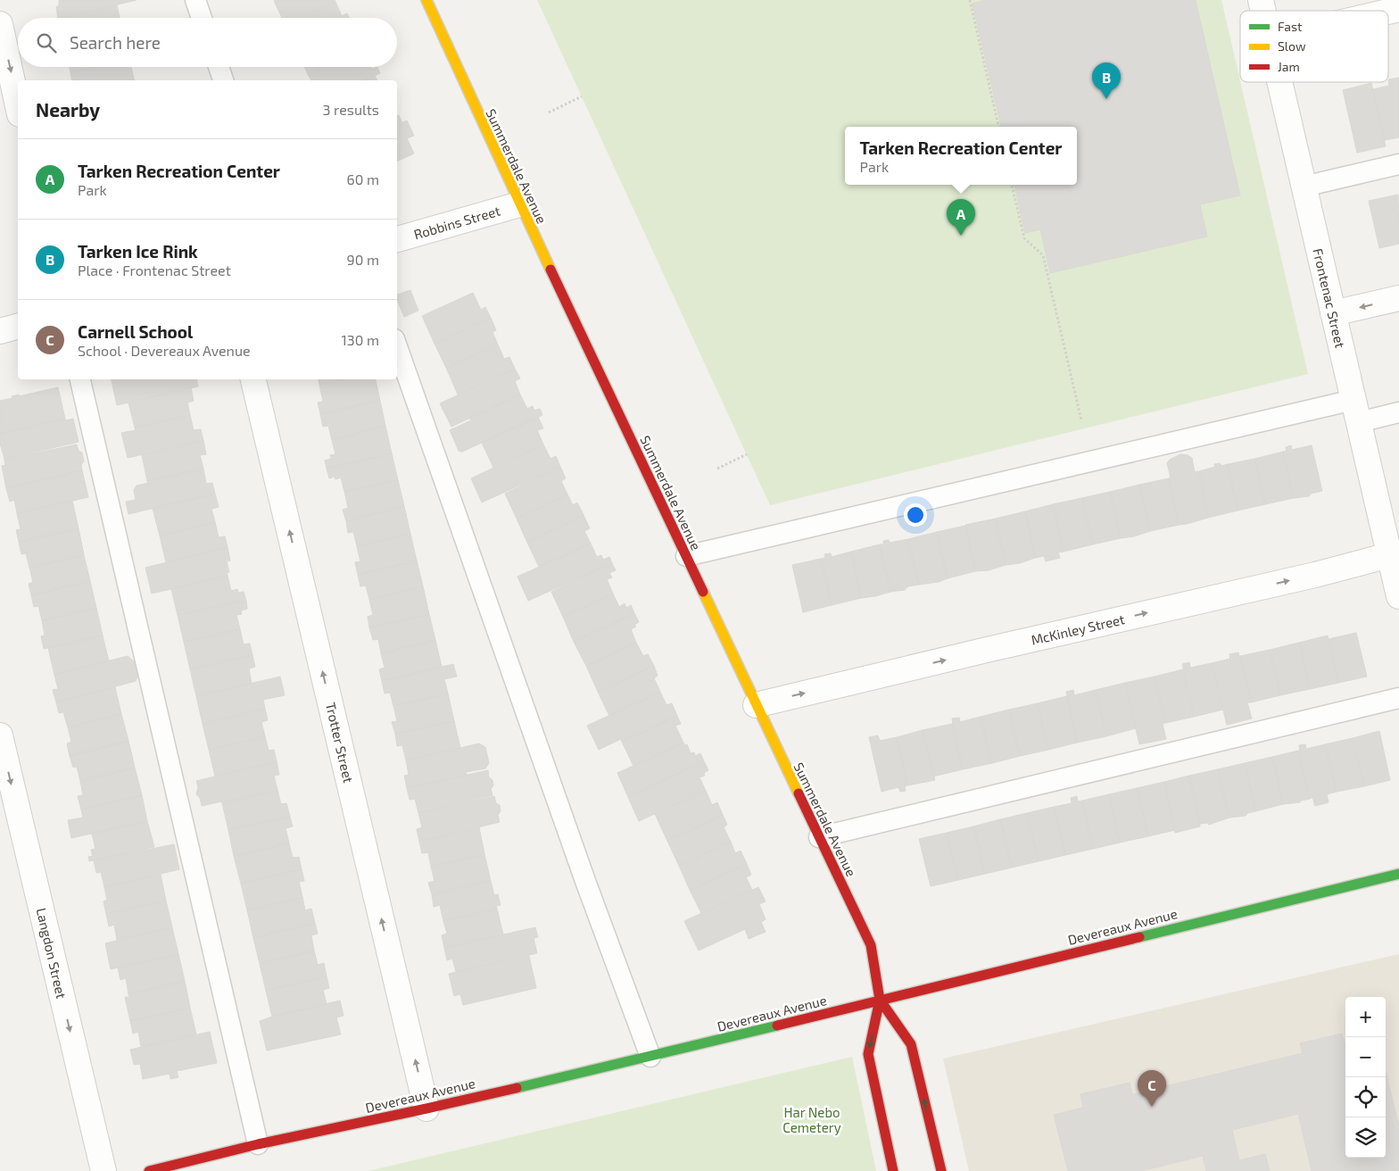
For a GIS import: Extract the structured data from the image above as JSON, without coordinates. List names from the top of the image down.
{
  "streets": {
    "street": [
      "Summerdale Avenue",
      "Robbins Street",
      "Frontenac Street",
      "McKinley Street",
      "Trotter Street",
      "Devereaux Avenue",
      "Langdon Street"
    ]
  },
  "crossings": [
    ["Summerdale Avenue", "Robbins Street"],
    ["Summerdale Avenue", "McKinley Street"],
    ["Summerdale Avenue", "Devereaux Avenue"],
    ["Frontenac Street", "McKinley Street"],
    ["Trotter Street", "Devereaux Avenue"]
  ],
  "one_way": ["McKinley Street", "Trotter Street", "Langdon Street"],
  "parks": ["Har Nebo Cemetery"],
  "legend": ["Fast", "Slow", "Jam"],
  "page": {
    "search": "Search here",
    "pins": ["B", "A", "C"],
    "heading": ["Nearby", "3 results"],
    "popup": ["Tarken Recreation Center", "Park"],
    "list": [
      {
        "mark": "A",
        "name": "Tarken Recreation Center",
        "note": "Park",
        "value": "60 m"
      },
      {
        "mark": "B",
        "name": "Tarken Ice Rink",
        "note": "Place · Frontenac Street",
        "value": "90 m"
      },
      {
        "mark": "C",
        "name": "Carnell School",
        "note": "School · Devereaux Avenue",
        "value": "130 m"
      }
    ],
    "map_buttons": ["+", "−"]
  }
}
